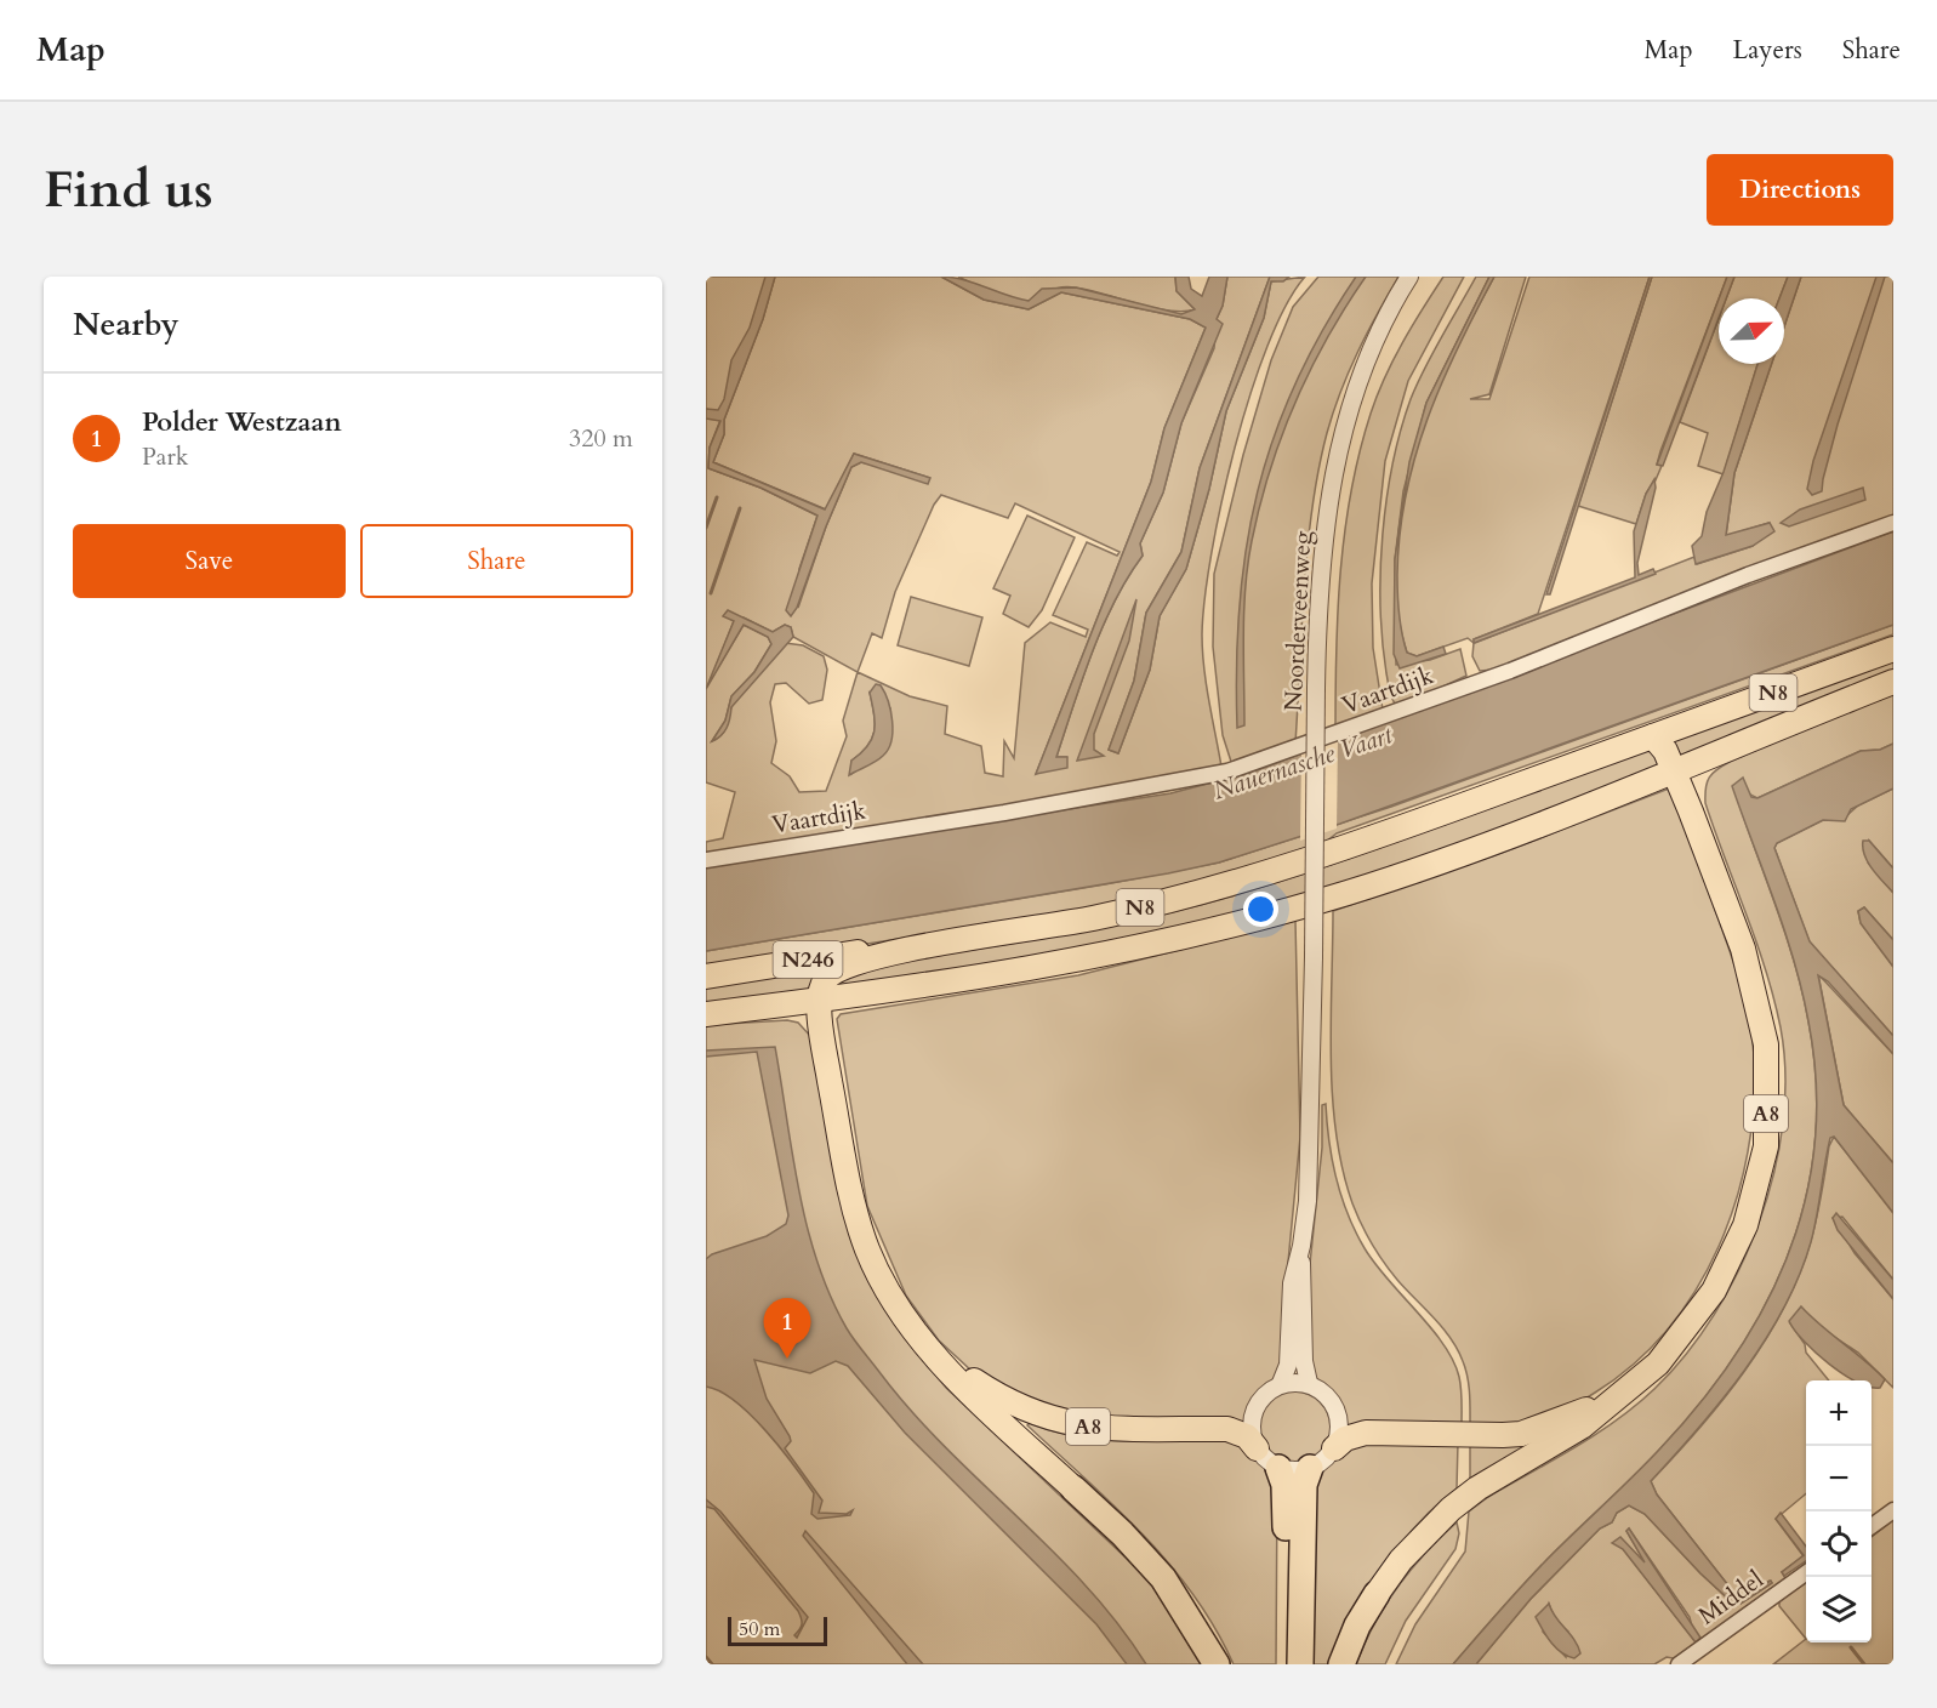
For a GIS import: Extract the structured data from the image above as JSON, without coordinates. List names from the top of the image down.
{
  "streets": {
    "highway": ["N8", "N246", "A8"],
    "street": ["Noorderveenweg", "Vaartdijk", "Middel"]
  },
  "crossings": [
    ["Noorderveenweg", "A8"],
    ["N8", "N246"],
    ["N8", "A8"],
    ["N246", "A8"]
  ],
  "water": ["Nauernasche Vaart"],
  "scale_bar": "50 m",
  "north": "top right",
  "page": {
    "header": "Map",
    "nav": ["Map", "Layers", "Share"],
    "buttons": [
      "Directions",
      ["Save", "Share"]
    ],
    "title": "Find us",
    "heading": "Nearby",
    "list": [
      {
        "mark": "1",
        "name": "Polder Westzaan",
        "note": "Park",
        "value": "320 m"
      }
    ],
    "pins": "1",
    "map_buttons": ["+", "−"],
    "scale": "50 m"
  }
}
